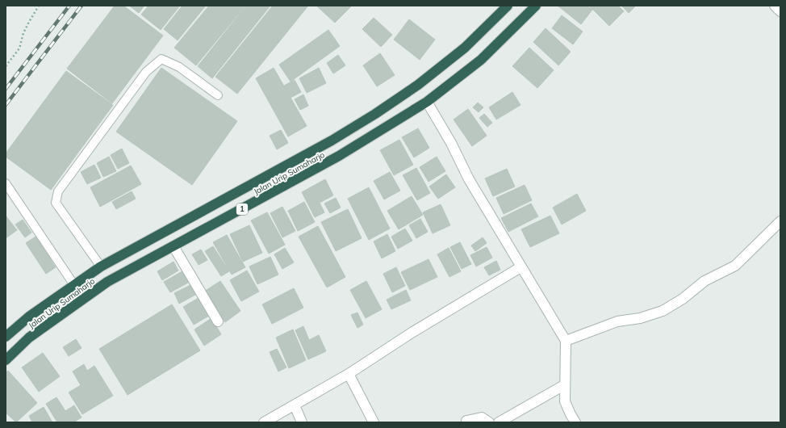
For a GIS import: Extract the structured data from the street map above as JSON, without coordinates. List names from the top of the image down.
{
  "streets": {
    "highway": ["Jalan Urip Sumaharjo", "1"]
  }
}
